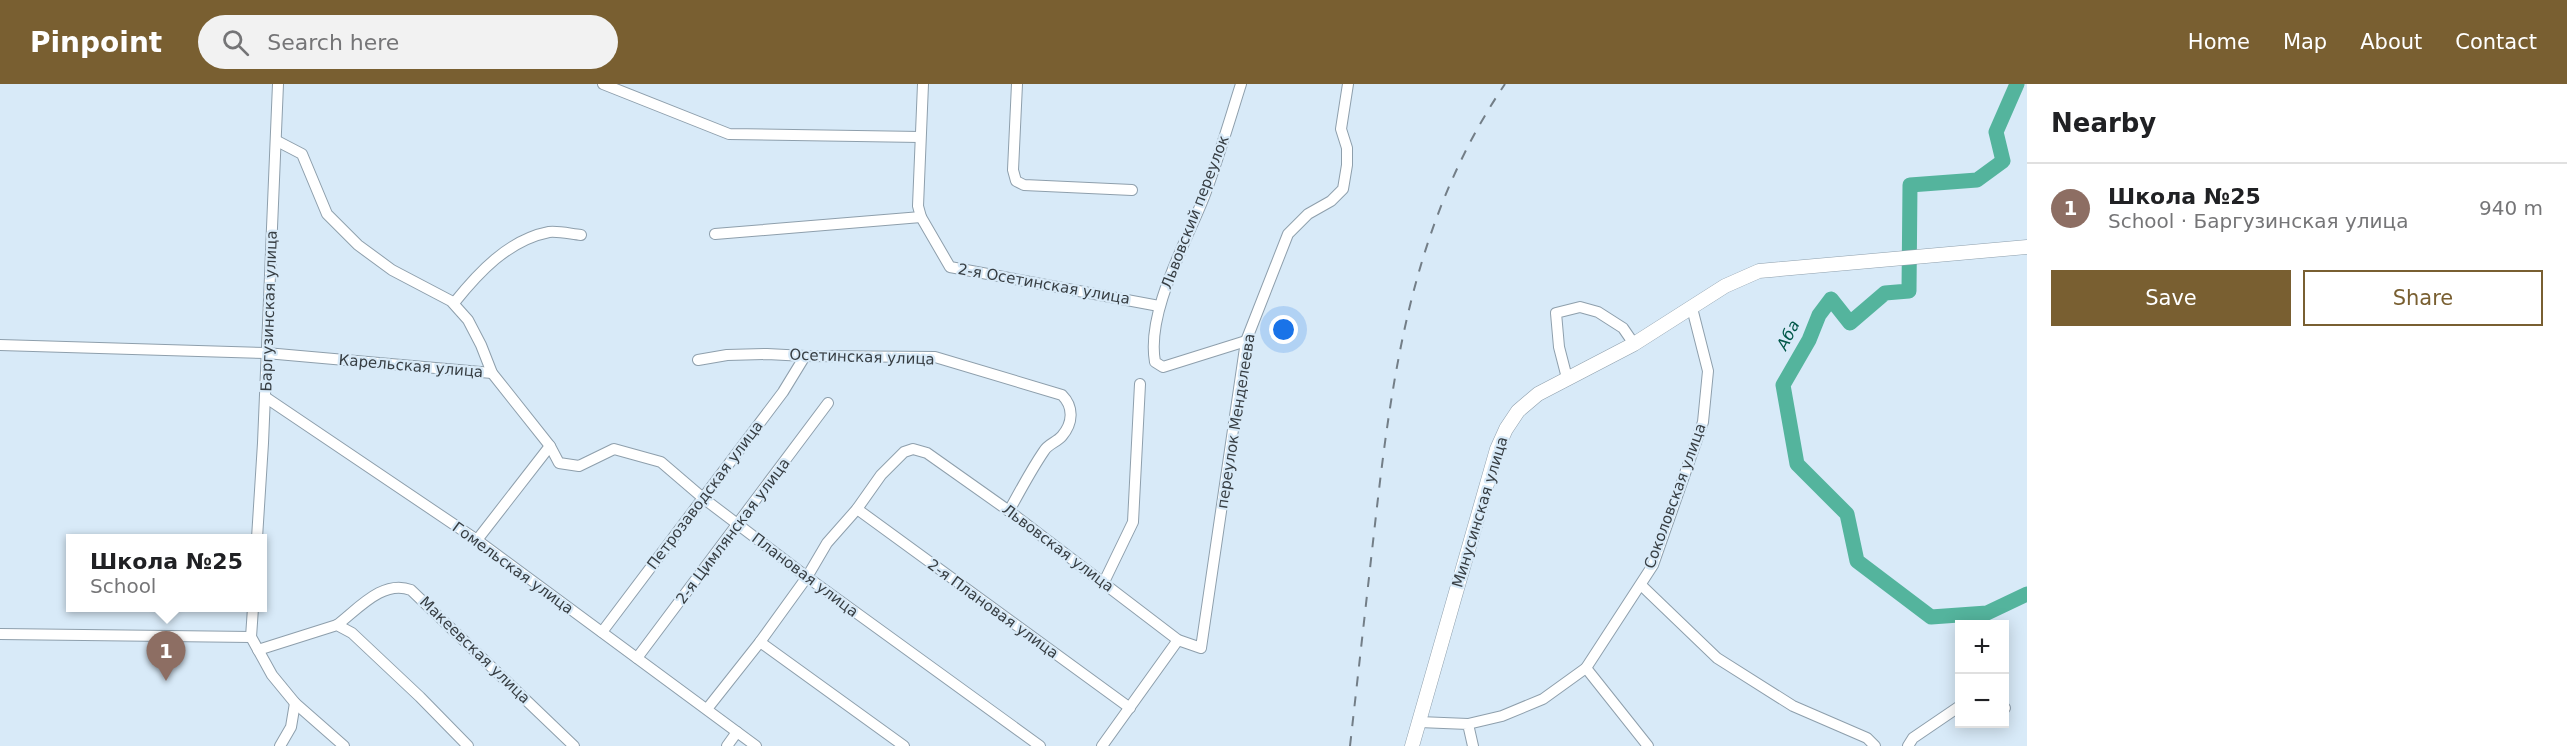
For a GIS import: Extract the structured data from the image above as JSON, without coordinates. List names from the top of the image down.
{
  "streets": {
    "main road": ["Минусинская улица"],
    "street": [
      "Львовский переулок",
      "2-я Осетинская улица",
      "Баргузинская улица",
      "Осетинская улица",
      "Карельская улица",
      "переулок Менделеева",
      "Петрозаводская улица",
      "Соколовская улица",
      "2-я Цимлянская улица",
      "Львовская улица",
      "Гомельская улица",
      "Плановая улица",
      "2-я Плановая улица",
      "Макеевская улица"
    ]
  },
  "crossings": [
    ["Львовский переулок", "2-я Осетинская улица"],
    ["Львовский переулок", "переулок Менделеева"],
    ["Баргузинская улица", "Карельская улица"],
    ["Баргузинская улица", "Гомельская улица"],
    ["Осетинская улица", "Петрозаводская улица"],
    ["Осетинская улица", "Львовская улица"],
    ["переулок Менделеева", "Львовская улица"],
    ["Петрозаводская улица", "Гомельская улица"],
    ["Петрозаводская улица", "Плановая улица"],
    ["Соколовская улица", "Минусинская улица"],
    ["2-я Цимлянская улица", "Гомельская улица"],
    ["2-я Цимлянская улица", "Плановая улица"],
    ["Львовская улица", "2-я Плановая улица"]
  ],
  "water": ["Аба"],
  "page": {
    "header": "Pinpoint",
    "search": "Search here",
    "nav": [
      "Home",
      "Map",
      "About",
      "Contact"
    ],
    "heading": "Nearby",
    "list": [
      {
        "mark": "1",
        "name": "Школа №25",
        "note": "School · Баргузинская улица",
        "value": "940 m"
      }
    ],
    "buttons": ["Save", "Share"],
    "popup": ["Школа №25", "School"],
    "map_buttons": ["+", "−"],
    "pins": "1"
  }
}
